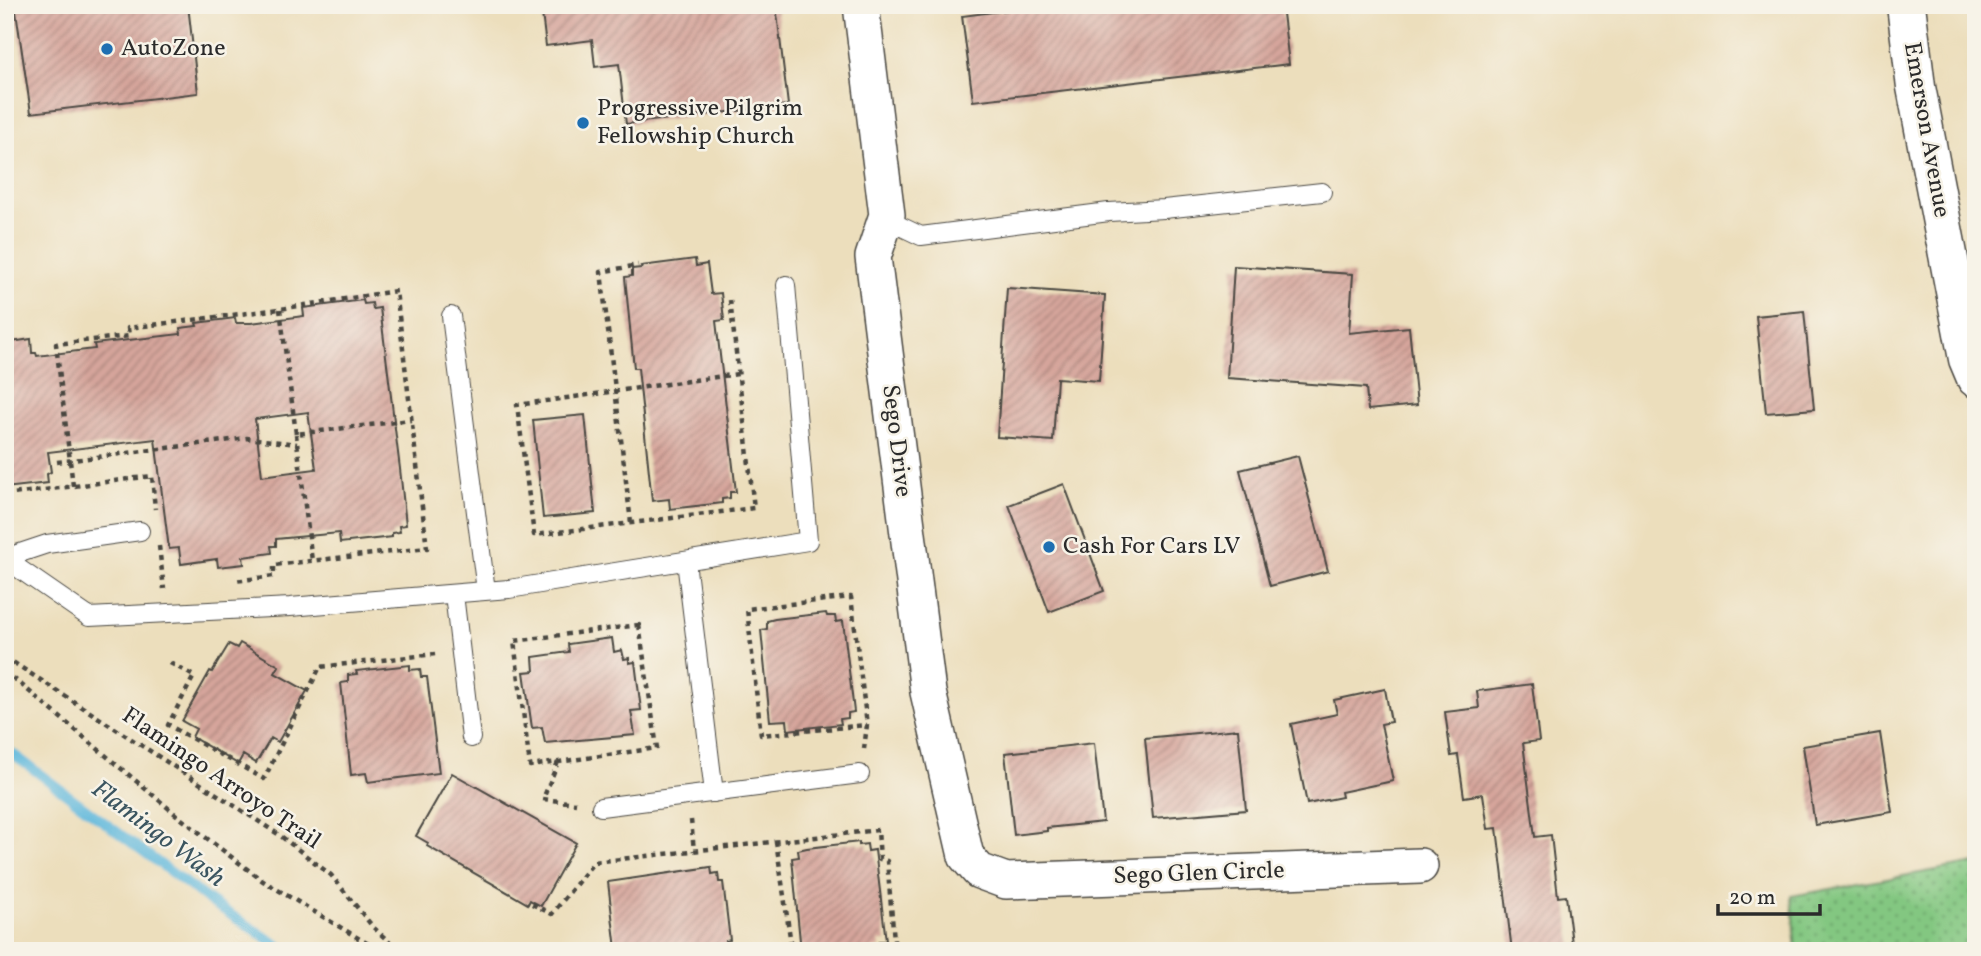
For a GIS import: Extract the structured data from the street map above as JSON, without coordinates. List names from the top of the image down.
{
  "streets": {
    "street": ["Emerson Avenue", "Sego Drive", "Sego Glen Circle"],
    "path": ["Flamingo Arroyo Trail"]
  },
  "crossings": [
    ["Sego Drive", "Sego Glen Circle"]
  ],
  "water": ["Flamingo Wash"],
  "places": ["AutoZone", "Progressive Pilgrim Fellowship Church", "Cash For Cars LV"],
  "scale_bar": "20 m"
}
